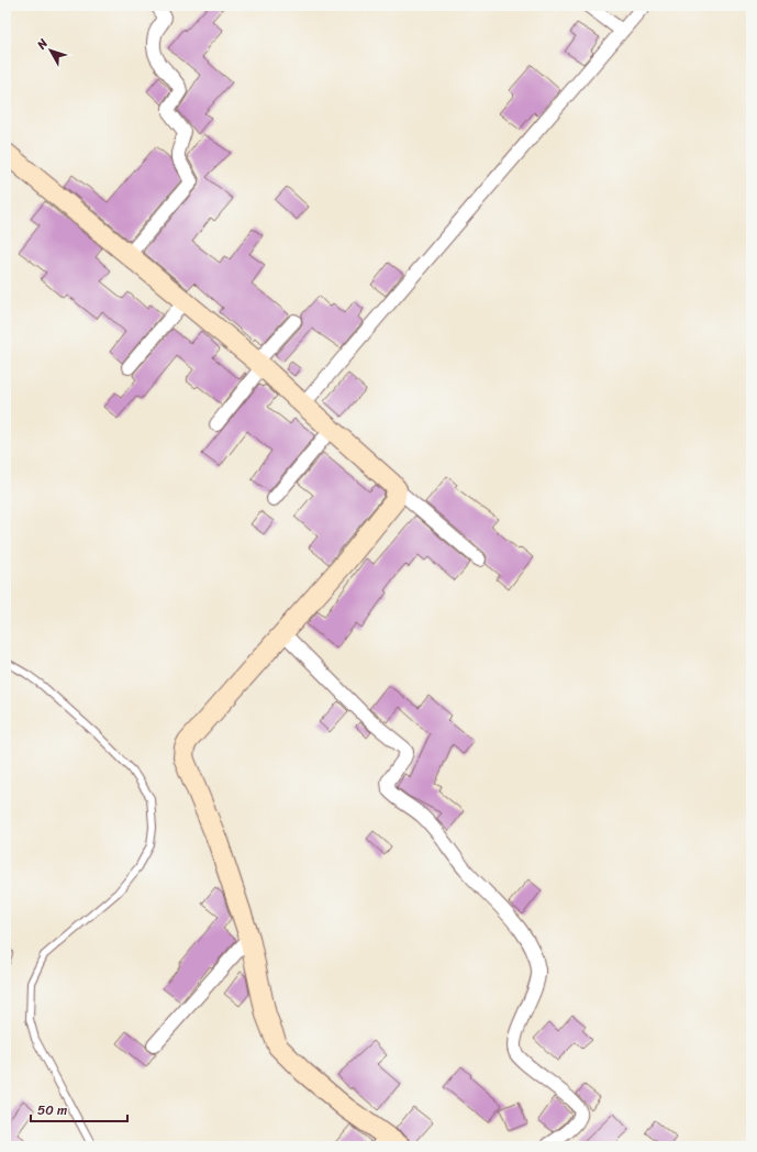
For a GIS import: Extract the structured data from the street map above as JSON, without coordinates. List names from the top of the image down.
{
  "scale_bar": "50 m",
  "north": "top left"
}
